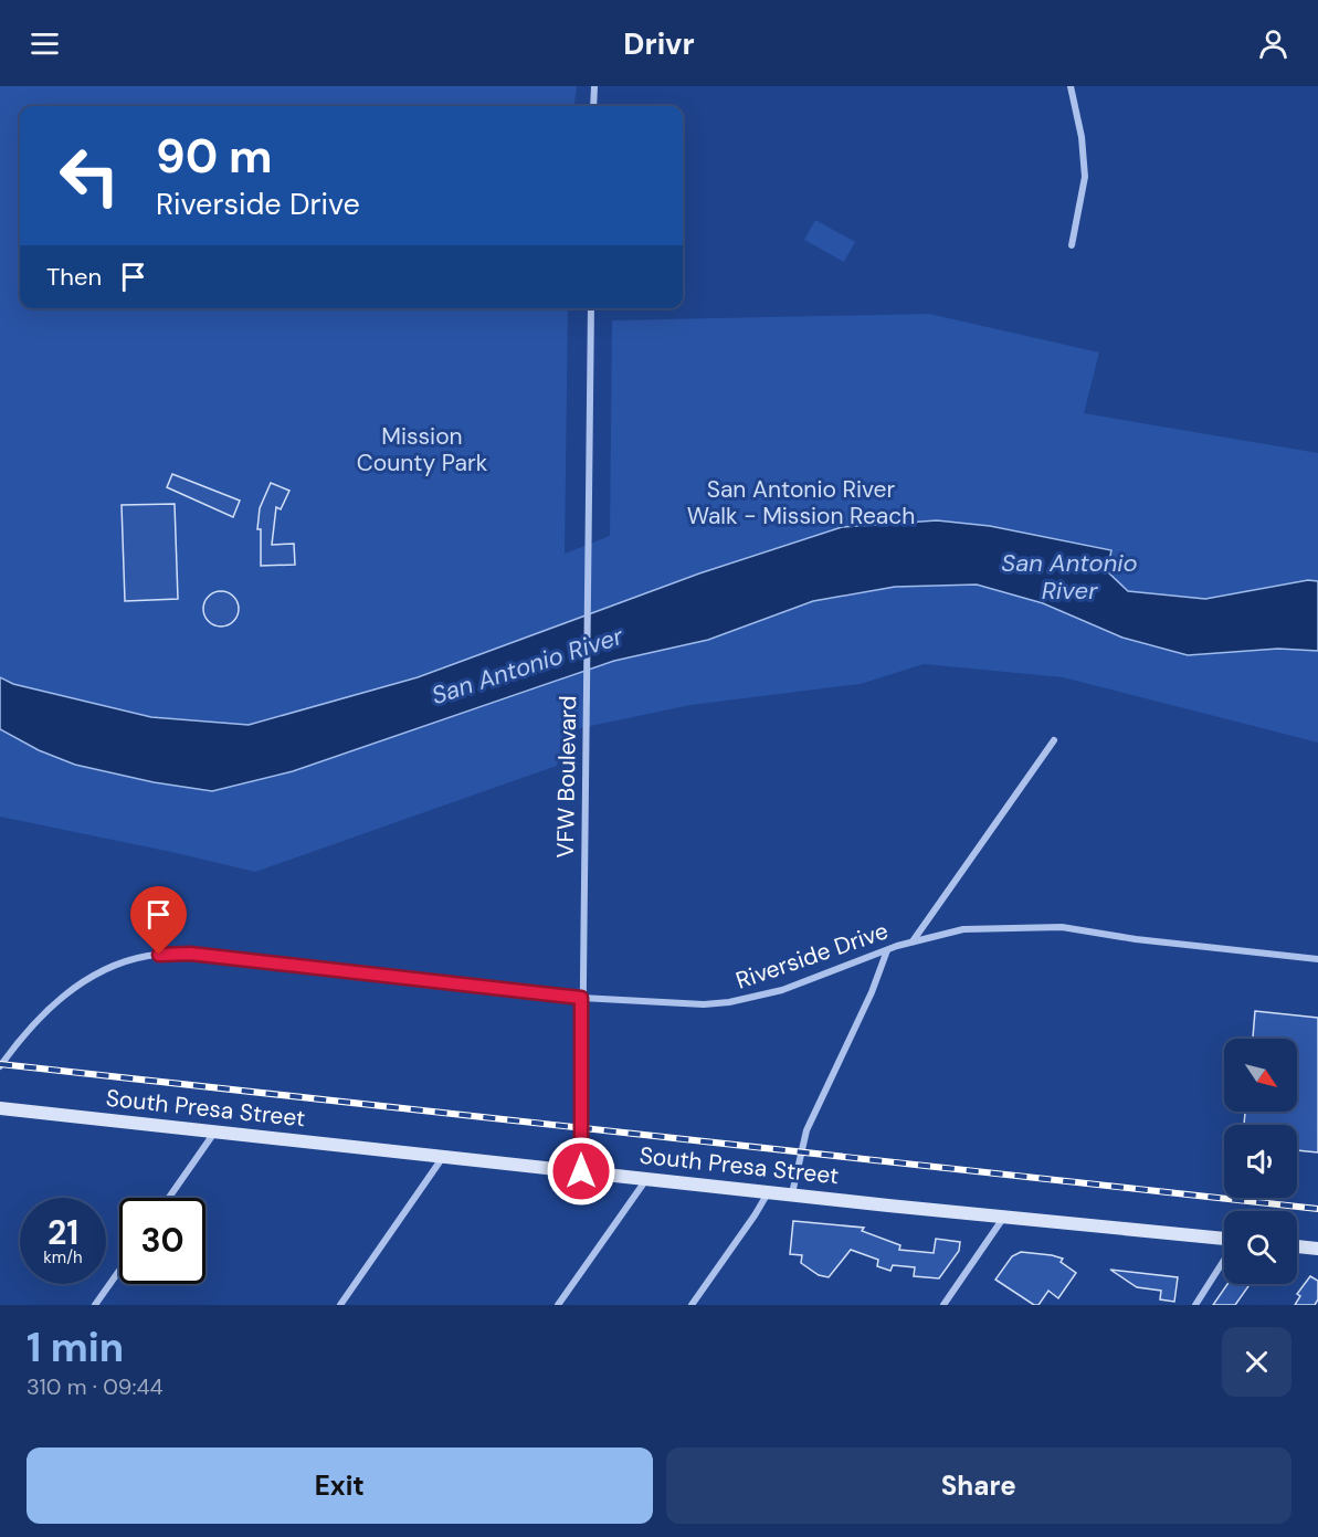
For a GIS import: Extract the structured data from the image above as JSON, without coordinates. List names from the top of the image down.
{
  "streets": {
    "main road": ["South Presa Street"],
    "street": ["VFW Boulevard", "Riverside Drive"]
  },
  "crossings": [
    ["VFW Boulevard", "Riverside Drive"],
    ["VFW Boulevard", "South Presa Street"]
  ],
  "water": ["San Antonio River"],
  "parks": ["Mission County Park", "San Antonio River Walk - Mission Reach"],
  "north": "bottom right",
  "page": {
    "header": "Drivr",
    "turn": ["90 m", "Riverside Drive"],
    "then": "Then",
    "speed": "21 km/h",
    "limit": "30",
    "heading": ["1 min", "310 m · 09:44"],
    "buttons": ["Exit", "Share"]
  }
}
